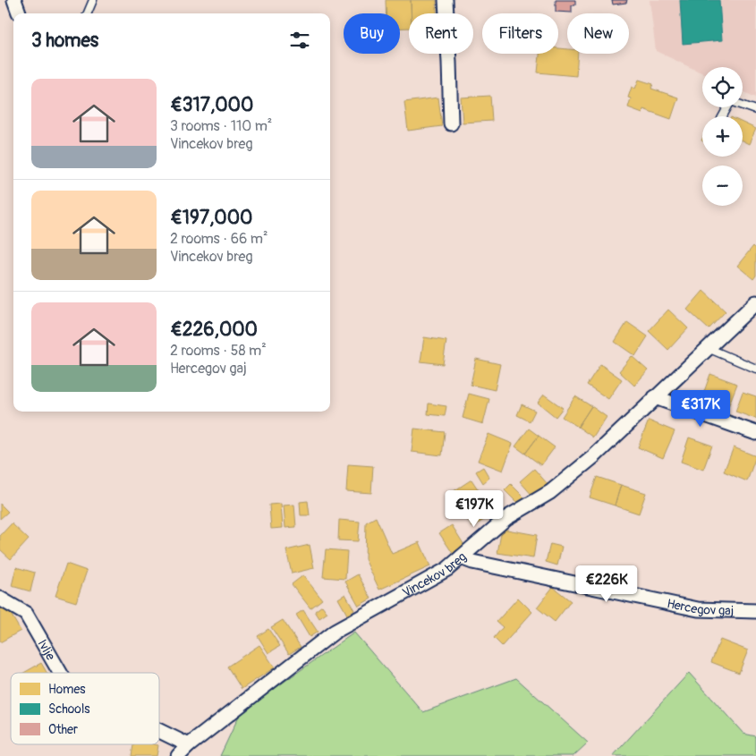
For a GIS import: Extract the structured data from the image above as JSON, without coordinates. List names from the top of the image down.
{
  "streets": {
    "street": ["Vincekov breg", "Hercegov gaj", "Ivlje"]
  },
  "crossings": [
    ["Vincekov breg", "Hercegov gaj"],
    ["Vincekov breg", "Ivlje"]
  ],
  "legend": ["Homes", "Schools", "Other"],
  "page": {
    "chip": [
      "Buy",
      "Rent",
      "Filters",
      "New"
    ],
    "heading": "3 homes",
    "map_buttons": ["+", "−"],
    "list": [
      {
        "name": "€317,000",
        "note": "3 rooms · 110 m² · Vincekov breg"
      },
      {
        "name": "€197,000",
        "note": "2 rooms · 66 m² · Vincekov breg"
      },
      {
        "name": "€226,000",
        "note": "2 rooms · 58 m² · Hercegov gaj"
      }
    ],
    "price": ["€317K", "€197K", "€226K"]
  }
}
